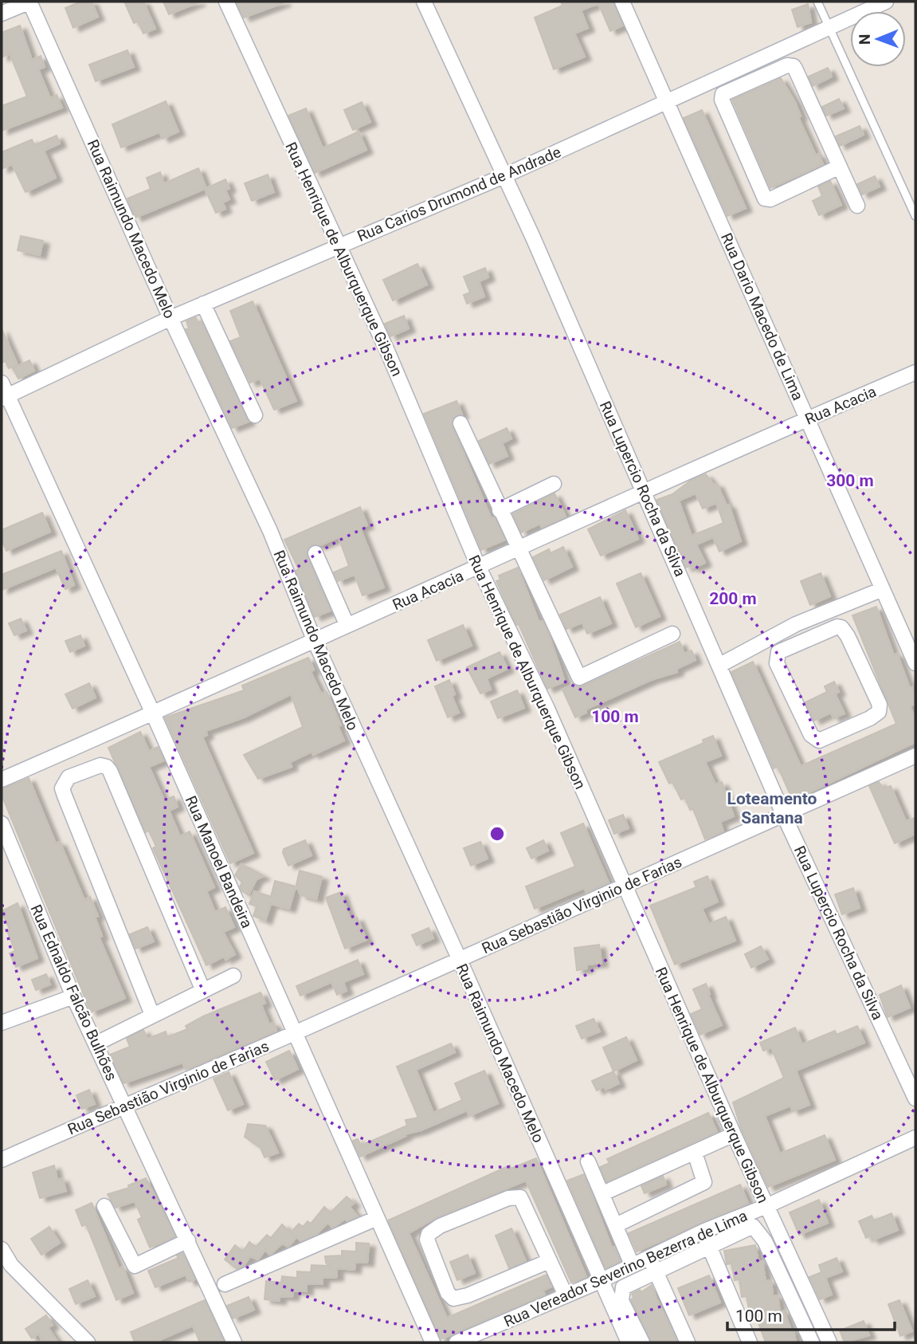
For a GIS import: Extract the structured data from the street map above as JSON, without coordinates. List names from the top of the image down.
{
  "streets": {
    "street": [
      "Rua Carios Drumond de Andrade",
      "Rua Raimundo Macedo Melo",
      "Rua Henrique de Alburquerque Gibson",
      "Rua Dario Macedo de Lima",
      "Rua Acacia",
      "Rua Lupercio Rocha da Silva",
      "Rua Manoel Bandeira",
      "Rua Sebastião Virginio de Farias",
      "Rua Ednaldo Falcão Bulhões",
      "Rua Vereador Severino Bezerra de Lima"
    ]
  },
  "crossings": [
    ["Rua Carios Drumond de Andrade", "Rua Raimundo Macedo Melo"],
    ["Rua Carios Drumond de Andrade", "Rua Henrique de Alburquerque Gibson"],
    ["Rua Carios Drumond de Andrade", "Rua Dario Macedo de Lima"],
    ["Rua Carios Drumond de Andrade", "Rua Lupercio Rocha da Silva"],
    ["Rua Carios Drumond de Andrade", "Rua Manoel Bandeira"],
    ["Rua Raimundo Macedo Melo", "Rua Acacia"],
    ["Rua Raimundo Macedo Melo", "Rua Sebastião Virginio de Farias"],
    ["Rua Raimundo Macedo Melo", "Rua Vereador Severino Bezerra de Lima"],
    ["Rua Henrique de Alburquerque Gibson", "Rua Acacia"],
    ["Rua Henrique de Alburquerque Gibson", "Rua Sebastião Virginio de Farias"],
    ["Rua Henrique de Alburquerque Gibson", "Rua Vereador Severino Bezerra de Lima"],
    ["Rua Dario Macedo de Lima", "Rua Acacia"],
    ["Rua Acacia", "Rua Lupercio Rocha da Silva"],
    ["Rua Acacia", "Rua Manoel Bandeira"],
    ["Rua Lupercio Rocha da Silva", "Rua Sebastião Virginio de Farias"],
    ["Rua Manoel Bandeira", "Rua Sebastião Virginio de Farias"],
    ["Rua Sebastião Virginio de Farias", "Rua Ednaldo Falcão Bulhões"]
  ],
  "districts": ["Loteamento Santana"],
  "scale_bar": "100 m",
  "north": "left",
  "rings": ["300 m", "200 m", "100 m"]
}
